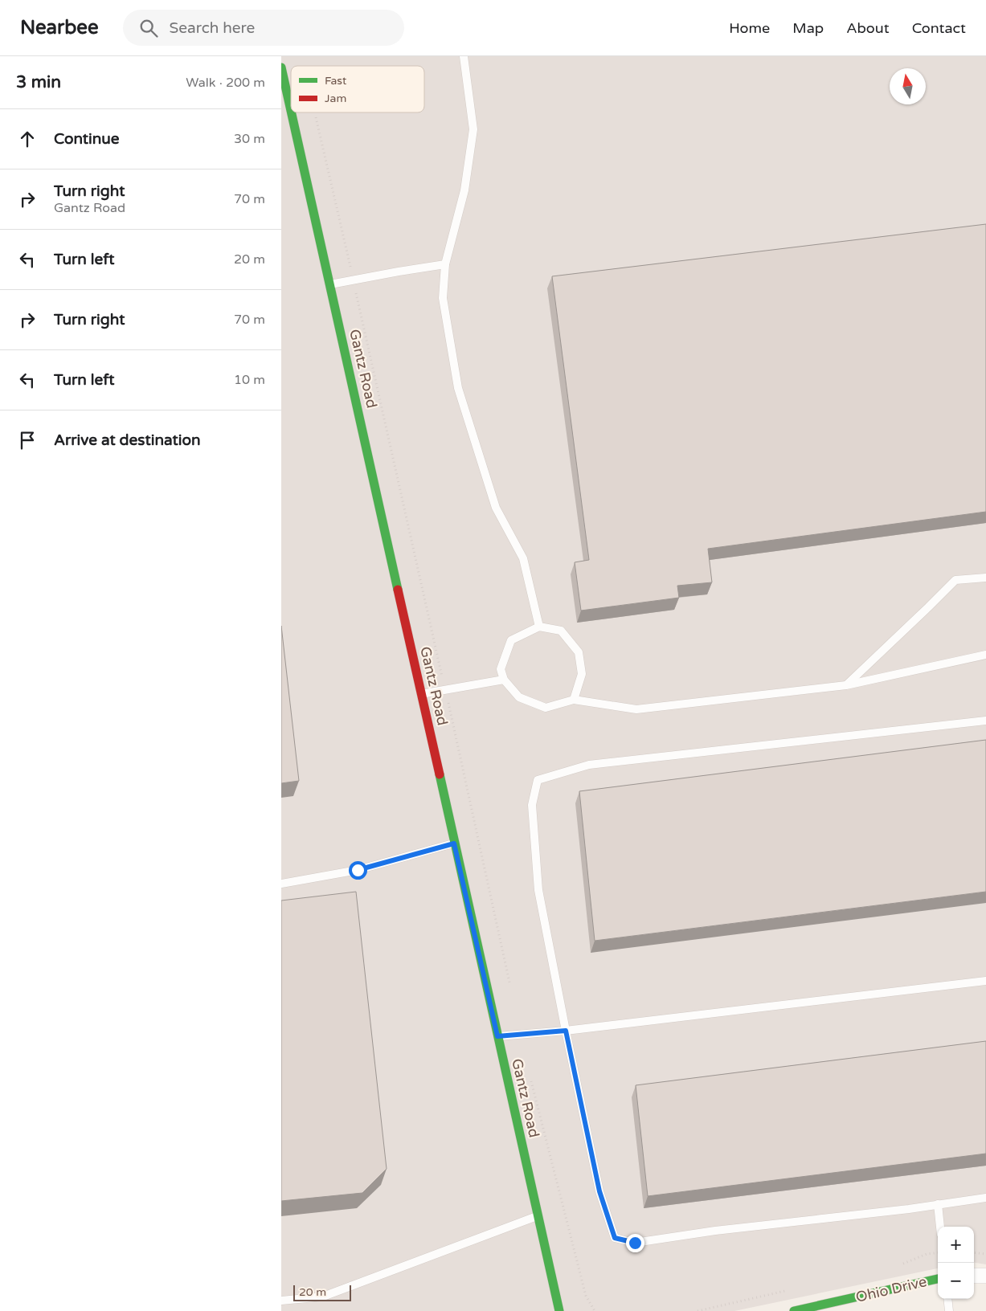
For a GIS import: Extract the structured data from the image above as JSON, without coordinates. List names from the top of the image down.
{
  "streets": {
    "main road": ["Gantz Road", "Ohio Drive"]
  },
  "legend": ["Fast", "Jam"],
  "scale_bar": "20 m",
  "north": "top",
  "page": {
    "header": "Nearbee",
    "search": "Search here",
    "nav": [
      "Home",
      "Map",
      "About",
      "Contact"
    ],
    "heading": ["3 min", "Walk · 200 m"],
    "list": [
      ["Continue", "30 m"],
      ["Turn right", "Gantz Road", "70 m"],
      ["Turn left", "20 m"],
      ["Turn right", "70 m"],
      ["Turn left", "10 m"],
      "Arrive at destination"
    ],
    "map_buttons": ["+", "−"],
    "scale": "20 m"
  }
}
